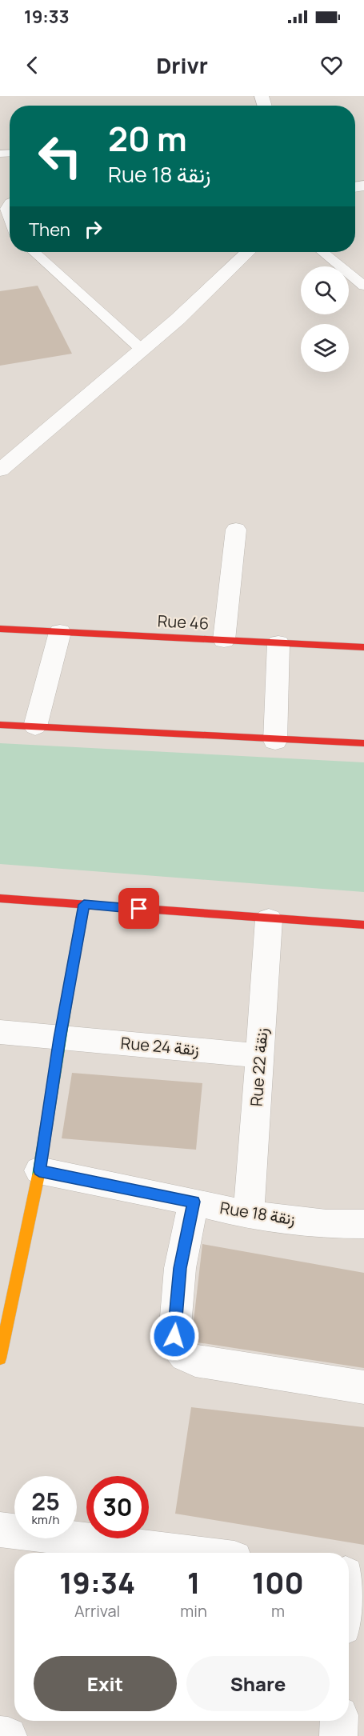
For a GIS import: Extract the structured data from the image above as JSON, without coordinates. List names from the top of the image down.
{
  "streets": {
    "street": [
      "Rue 46",
      "Rue 24 زنقة",
      "Rue 22 زنقة",
      "Rue 18 زنقة"
    ]
  },
  "crossings": [
    ["Rue 24 زنقة", "Rue 22 زنقة"],
    ["Rue 22 زنقة", "Rue 18 زنقة"]
  ],
  "page": {
    "status": "19:33",
    "header": "Drivr",
    "turn": ["20 m", "Rue 18 زنقة"],
    "then": "Then",
    "speed": "25 km/h",
    "limit": "30",
    "eta": [
      "19:34",
      "Arrival",
      "1",
      "min",
      "100",
      "m"
    ],
    "buttons": ["Exit", "Share"]
  }
}
